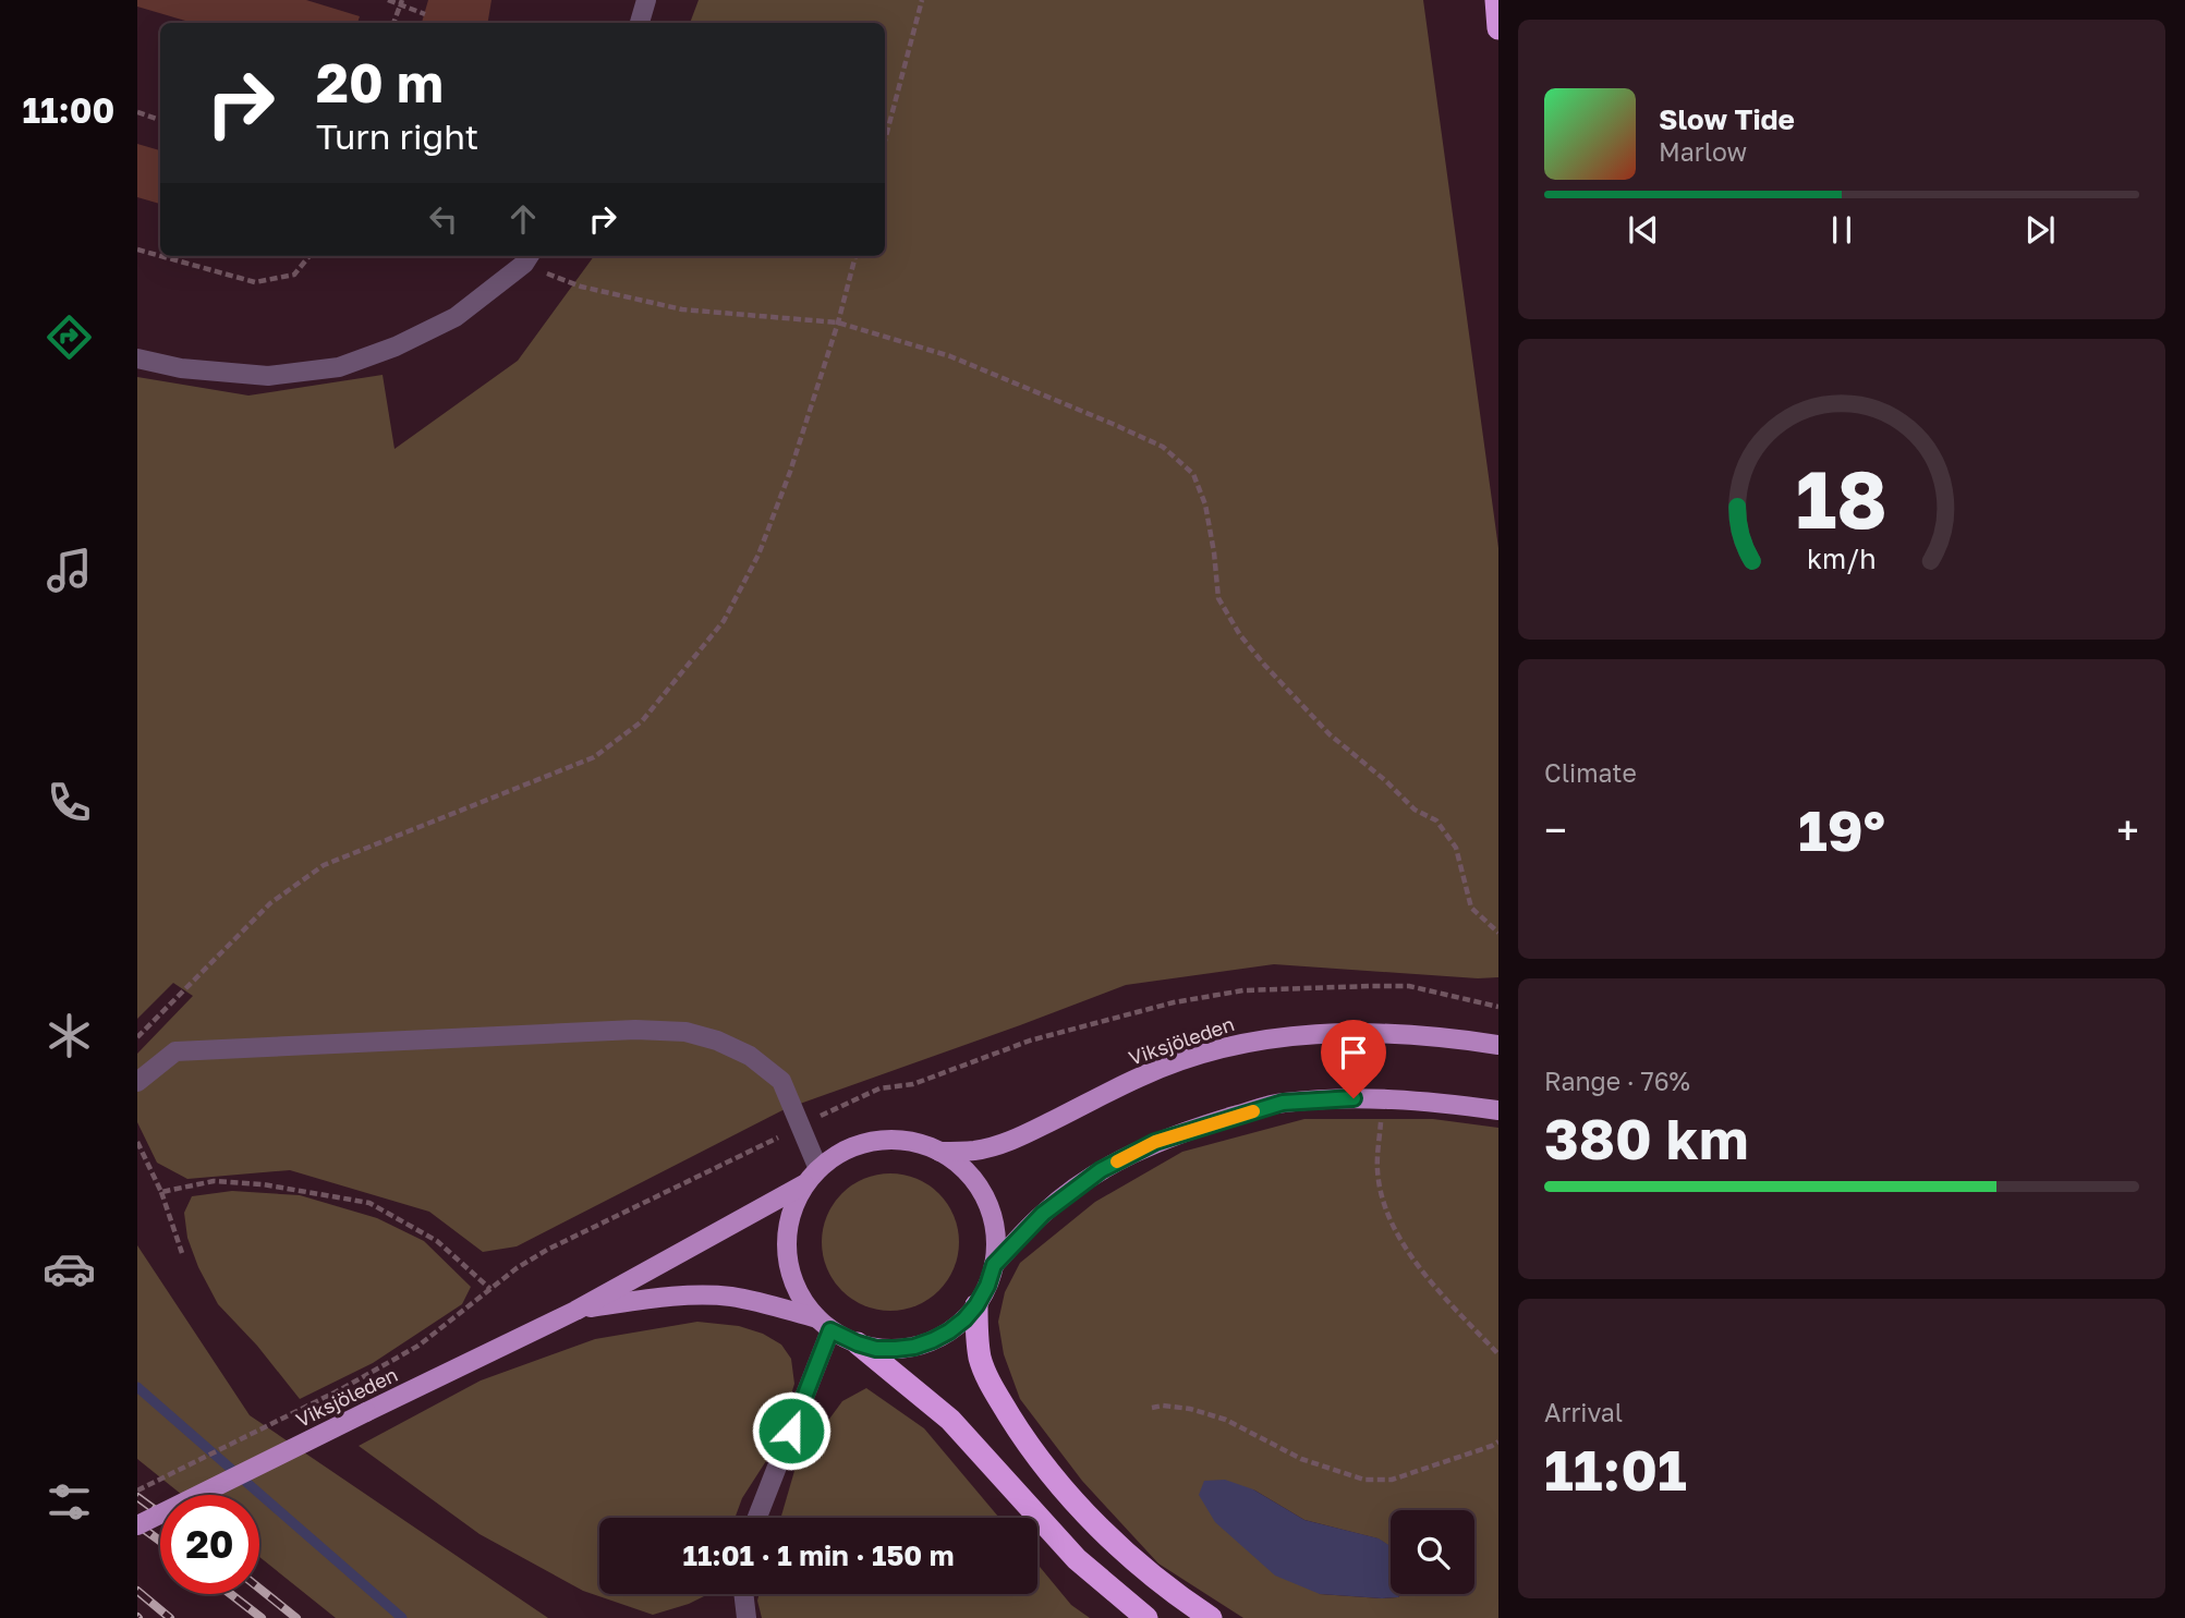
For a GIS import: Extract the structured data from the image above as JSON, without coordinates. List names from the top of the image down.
{
  "streets": {
    "main road": ["Viksjöleden"]
  },
  "page": {
    "tabs": "11:00",
    "turn": ["20 m", "Turn right"],
    "song": ["Slow Tide", "Marlow"],
    "tile": [
      "Climate",
      ["Range · 76%", "380 km"],
      ["Arrival", "11:01"]
    ],
    "heat": ["−", "19°", "+"],
    "limit": "20",
    "trip": "11:01 · 1 min · 150 m",
    "gauge": ["18", "km/h"]
  }
}
